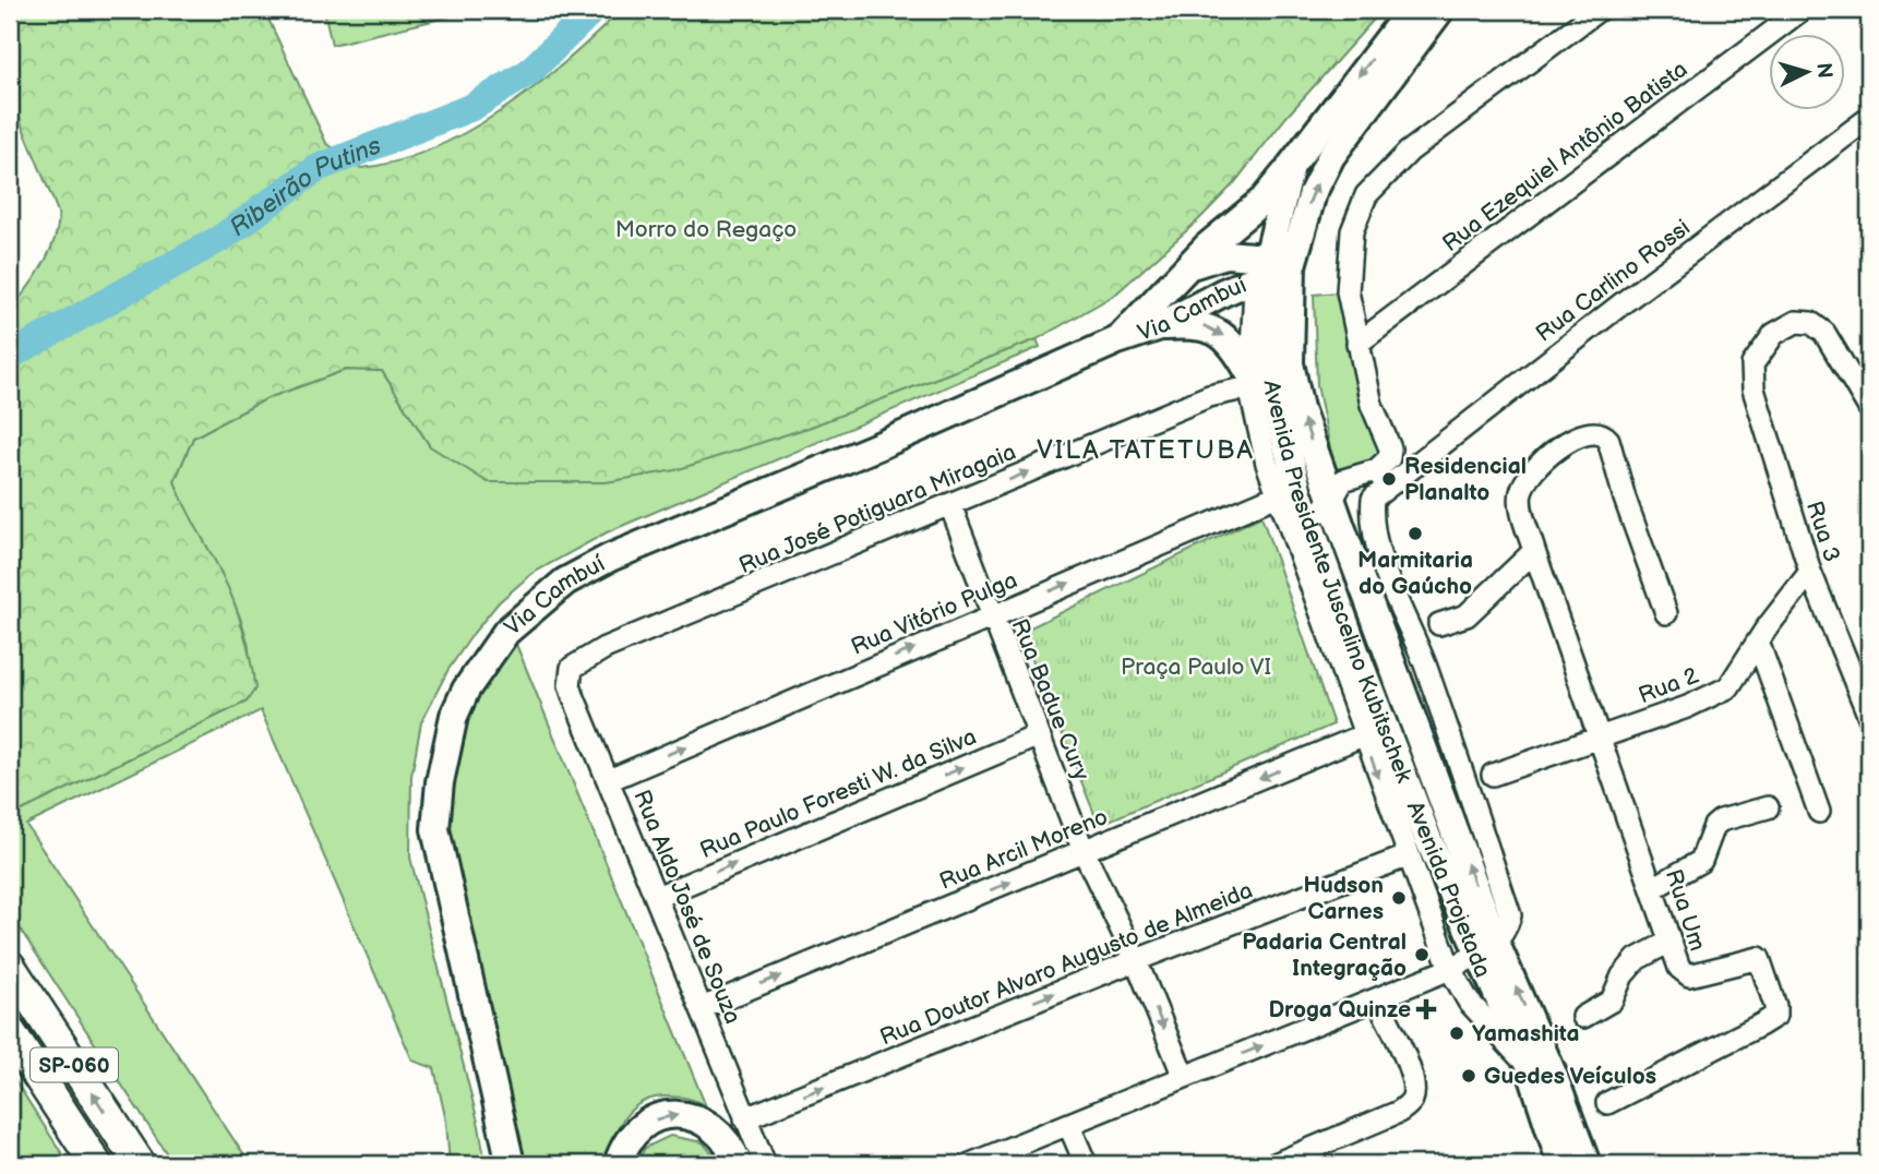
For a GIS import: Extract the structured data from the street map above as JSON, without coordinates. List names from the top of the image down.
{
  "streets": {
    "highway": ["SP-060"],
    "main road": ["Via Cambuí", "Avenida Presidente Juscelino Kubitschek"],
    "street": [
      "Rua Ezequiel Antônio Batista",
      "Rua Carlino Rossi",
      "Rua José Potiguara Miragaia",
      "Rua 3",
      "Rua Vitório Pulga",
      "Rua 2",
      "Rua Badue Cury",
      "Rua Paulo Foresti W. da Silva",
      "Rua Arcil Moreno",
      "Avenida Projetada",
      "Rua Aldo José de Souza",
      "Rua Um",
      "Rua Doutor Alvaro Augusto de Almeida"
    ]
  },
  "crossings": [
    ["Via Cambuí", "Avenida Presidente Juscelino Kubitschek"],
    ["Rua José Potiguara Miragaia", "Rua Badue Cury"],
    ["Rua José Potiguara Miragaia", "Rua Aldo José de Souza"],
    ["Rua 3", "Rua 2"],
    ["Avenida Presidente Juscelino Kubitschek", "Avenida Projetada"],
    ["Rua Vitório Pulga", "Rua Badue Cury"],
    ["Rua Vitório Pulga", "Rua Aldo José de Souza"],
    ["Rua 2", "Rua Um"],
    ["Rua Badue Cury", "Rua Paulo Foresti W. da Silva"],
    ["Rua Badue Cury", "Rua Arcil Moreno"],
    ["Rua Badue Cury", "Rua Doutor Alvaro Augusto de Almeida"],
    ["Rua Paulo Foresti W. da Silva", "Rua Aldo José de Souza"],
    ["Rua Arcil Moreno", "Avenida Projetada"],
    ["Rua Arcil Moreno", "Rua Aldo José de Souza"],
    ["Avenida Projetada", "Rua Doutor Alvaro Augusto de Almeida"],
    ["Rua Aldo José de Souza", "Rua Doutor Alvaro Augusto de Almeida"]
  ],
  "one_way": ["Rua José Potiguara Miragaia", "Rua Vitório Pulga", "Rua Paulo Foresti W. da Silva"],
  "districts": ["VILA TATETUBA"],
  "water": ["Ribeirão Putins"],
  "parks": ["Morro do Regaço", "Praça Paulo VI"],
  "places": {
    "other": [
      "Residencial Planalto",
      "Marmitaria do Gaúcho",
      "Hudson Carnes",
      "Padaria Central Integração",
      "Yamashita",
      "Guedes Veículos"
    ],
    "health": ["Droga Quinze"]
  },
  "north": "right"
}
